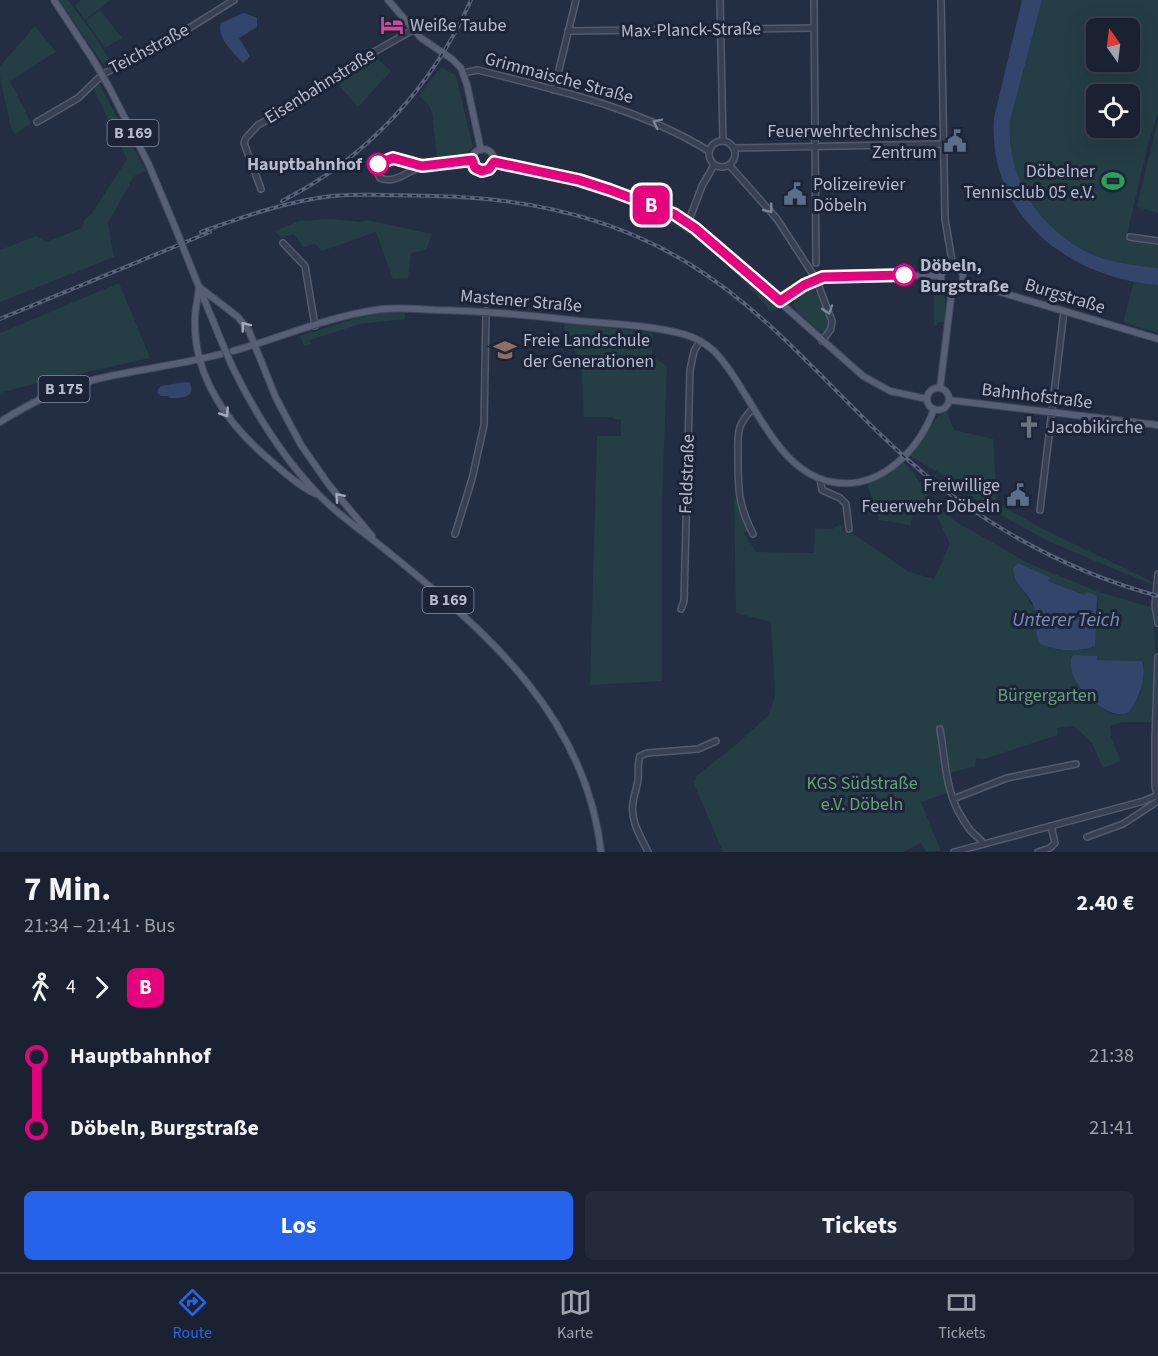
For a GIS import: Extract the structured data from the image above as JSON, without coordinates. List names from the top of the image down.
{
  "streets": {
    "main road": [
      "Grimmaische Straße",
      "B 169",
      "Burgstraße",
      "Mastener Straße",
      "B 175",
      "Bahnhofstraße"
    ],
    "street": [
      "Max-Planck-Straße",
      "Teichstraße",
      "Eisenbahnstraße",
      "Feldstraße"
    ]
  },
  "crossings": [
    ["Grimmaische Straße", "Eisenbahnstraße"],
    ["Mastener Straße", "Bahnhofstraße"],
    ["Mastener Straße", "Feldstraße"]
  ],
  "one_way": ["Grimmaische Straße"],
  "water": ["Unterer Teich"],
  "parks": ["Bürgergarten", "KGS Südstraße e.V. Döbeln"],
  "places": {
    "hotel": ["Weiße Taube"],
    "public building": ["Feuerwehrtechnisches Zentrum", "Polizeirevier Döbeln", "Freiwillige Feuerwehr Döbeln"],
    "other": ["Hauptbahnhof", "Döbeln, Burgstraße"],
    "sports": ["Döbelner Tennisclub 05 e.V."],
    "school or university": ["Freie Landschule der Generationen"],
    "church": ["Jacobikirche"]
  },
  "lines": ["bus line B"],
  "north": "top",
  "page": {
    "on_map": "B",
    "heading": ["7 Min.", "21:34 – 21:41 · Bus", "2.40 €"],
    "legs": ["4", "B"],
    "list": [
      {
        "name": "Hauptbahnhof",
        "value": "21:38"
      },
      {
        "name": "Döbeln, Burgstraße",
        "value": "21:41"
      }
    ],
    "buttons": ["Los", "Tickets"],
    "tabs": ["Route", "Karte", "Tickets"]
  }
}
